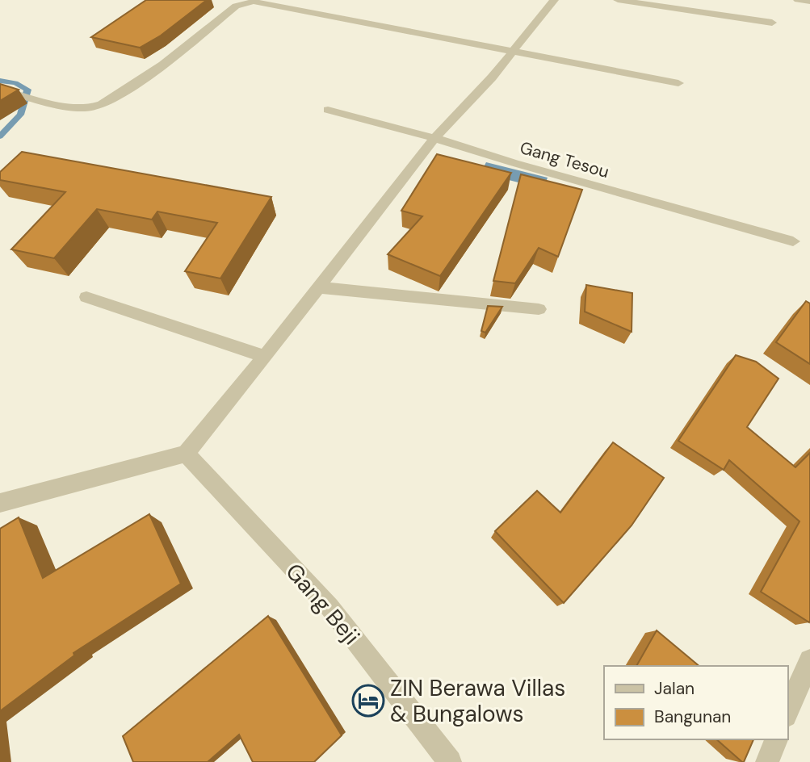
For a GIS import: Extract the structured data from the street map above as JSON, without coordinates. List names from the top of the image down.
{
  "streets": {
    "street": ["Gang Tesou", "Gang Beji"]
  },
  "places": {
    "hotel": ["ZIN Berawa Villas & Bungalows"]
  },
  "legend": ["Jalan", "Bangunan"]
}
